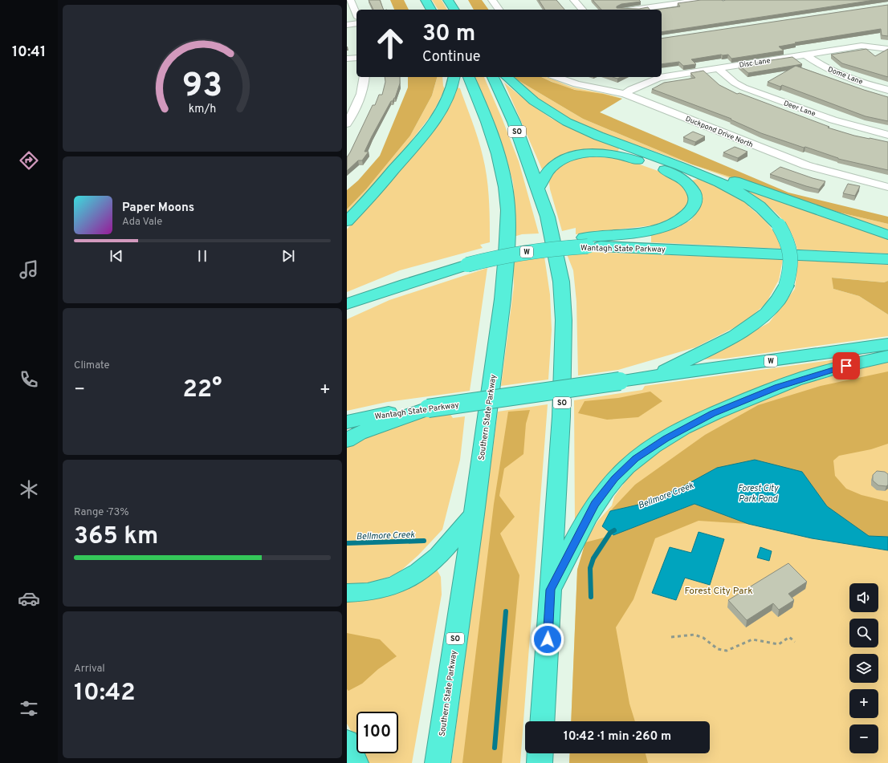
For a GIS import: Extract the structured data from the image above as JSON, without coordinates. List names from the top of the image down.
{
  "streets": {
    "highway": [
      "SO",
      "Wantagh State Parkway",
      "W",
      "Southern State Parkway"
    ],
    "street": [
      "Disc Lane",
      "Dome Lane",
      "Deer Lane",
      "Duckpond Drive North"
    ]
  },
  "crossings": [
    ["Disc Lane", "Dome Lane"],
    ["Disc Lane", "Deer Lane"],
    ["Disc Lane", "Duckpond Drive North"]
  ],
  "water": ["Forest City Park Pond", "Bellmore Creek"],
  "parks": ["Forest City Park"],
  "page": {
    "tabs": "10:41",
    "turn": ["30 m", "Continue"],
    "song": ["Paper Moons", "Ada Vale"],
    "tile": [
      "Climate",
      ["Range · 73%", "365 km"],
      ["Arrival", "10:42"]
    ],
    "heat": ["−", "22°", "+"],
    "map_buttons": ["+", "−"],
    "limit": "100",
    "trip": "10:42 · 1 min · 260 m",
    "gauge": ["93", "km/h"]
  }
}
